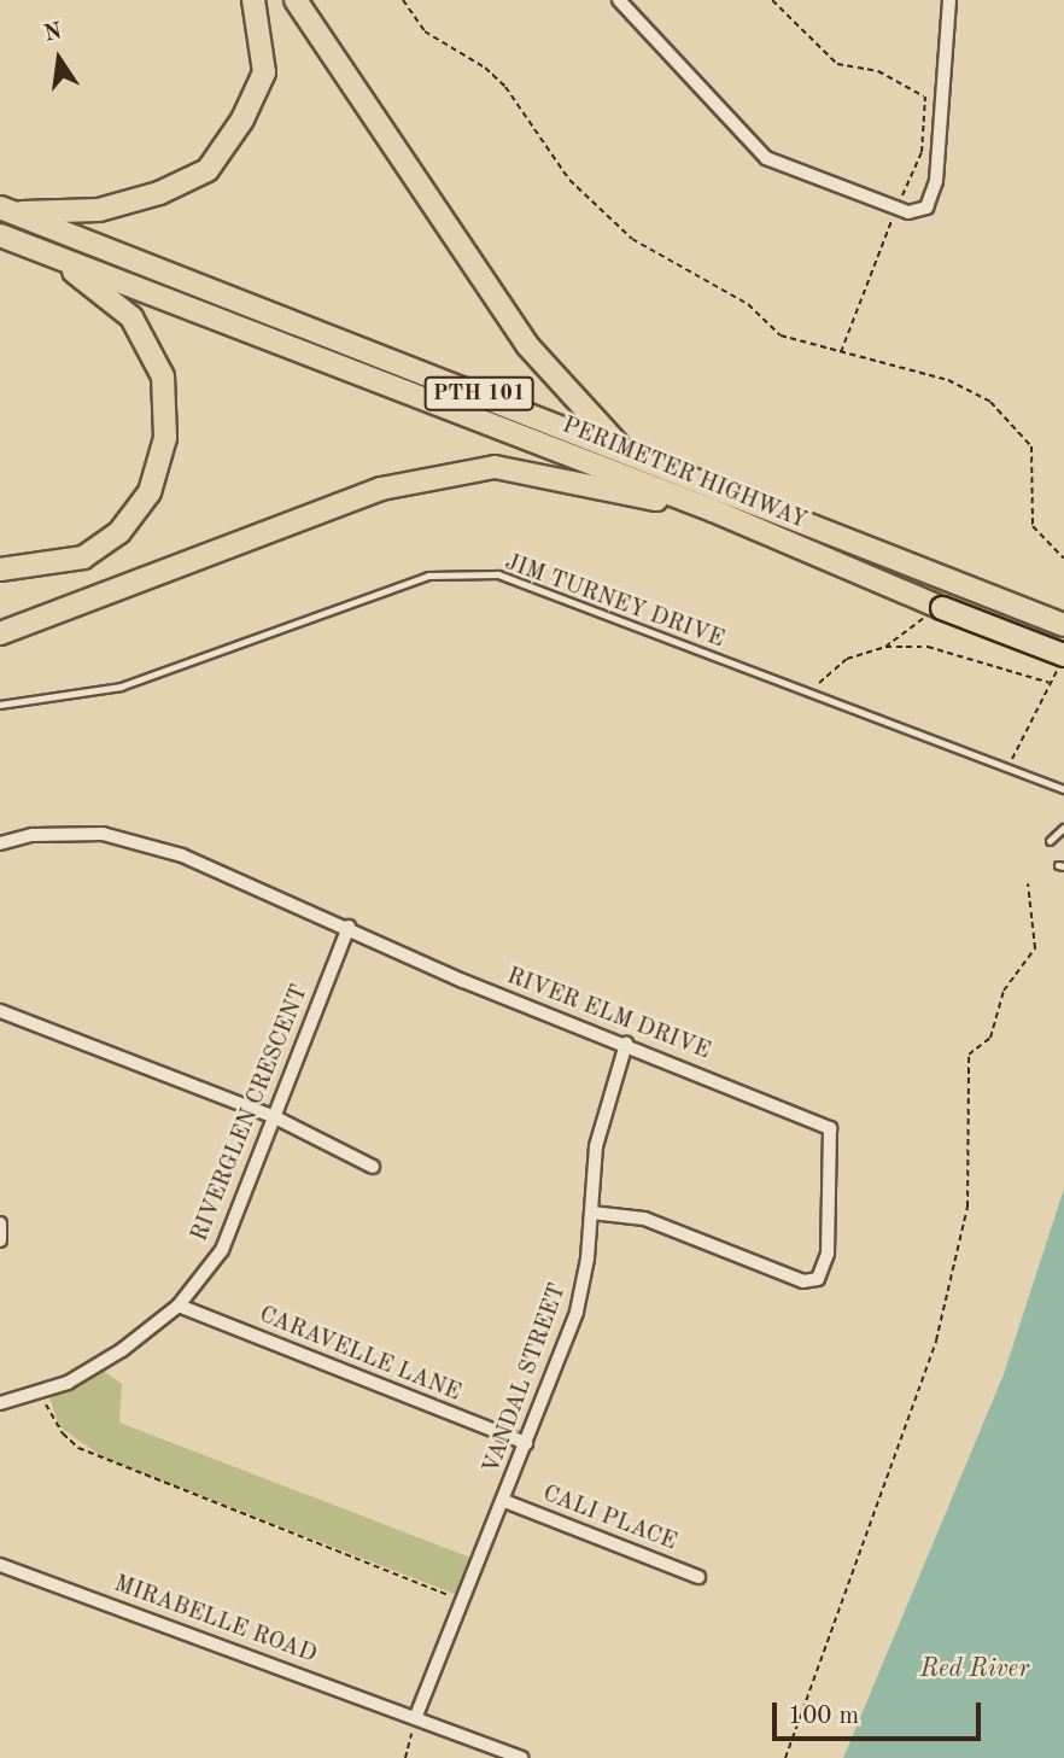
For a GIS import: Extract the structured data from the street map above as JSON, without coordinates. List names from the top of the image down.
{
  "streets": {
    "highway": ["PTH 101", "PERIMETER HIGHWAY"],
    "street": [
      "RIVER ELM DRIVE",
      "RIVERGLEN CRESCENT",
      "CARAVELLE LANE",
      "VANDAL STREET",
      "CALI PLACE",
      "MIRABELLE ROAD"
    ],
    "lane": ["JIM TURNEY DRIVE"]
  },
  "crossings": [
    ["RIVER ELM DRIVE", "RIVERGLEN CRESCENT"],
    ["RIVER ELM DRIVE", "VANDAL STREET"],
    ["RIVERGLEN CRESCENT", "CARAVELLE LANE"],
    ["CARAVELLE LANE", "VANDAL STREET"],
    ["VANDAL STREET", "CALI PLACE"],
    ["VANDAL STREET", "MIRABELLE ROAD"]
  ],
  "water": ["Red River"],
  "scale_bar": "100 m",
  "north": "top"
}
